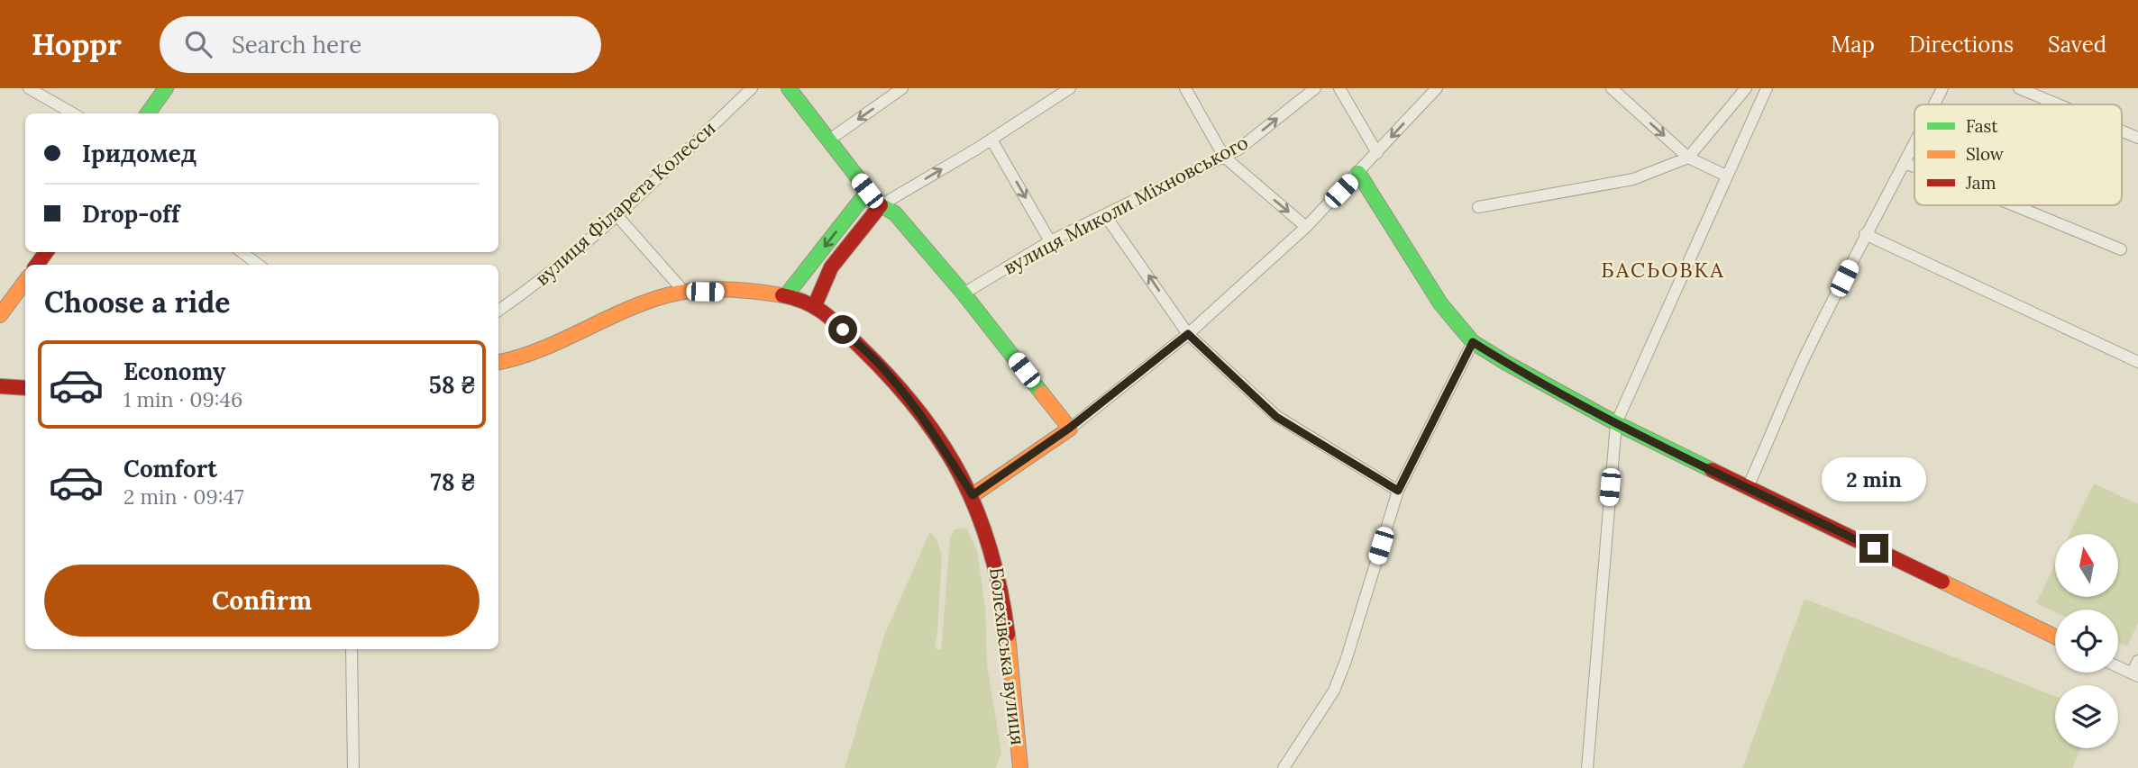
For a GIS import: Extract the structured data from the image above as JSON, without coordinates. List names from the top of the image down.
{
  "streets": {
    "main road": ["Болехівська вулиця"],
    "street": ["вулиця Філарета Колесси", "вулиця Миколи Міхновського"]
  },
  "districts": ["БАСЬОВКА"],
  "legend": ["Fast", "Slow", "Jam"],
  "north": "top",
  "page": {
    "header": "Hoppr",
    "search": "Search here",
    "nav": ["Map", "Directions", "Saved"],
    "banner": ["Іридомед", "Drop-off"],
    "heading": "Choose a ride",
    "list": [
      {
        "name": "Economy",
        "note": "1 min · 09:46",
        "value": "58 ₴"
      },
      {
        "name": "Comfort",
        "note": "2 min · 09:47",
        "value": "78 ₴"
      }
    ],
    "bubble": "2 min",
    "buttons": "Confirm"
  }
}
